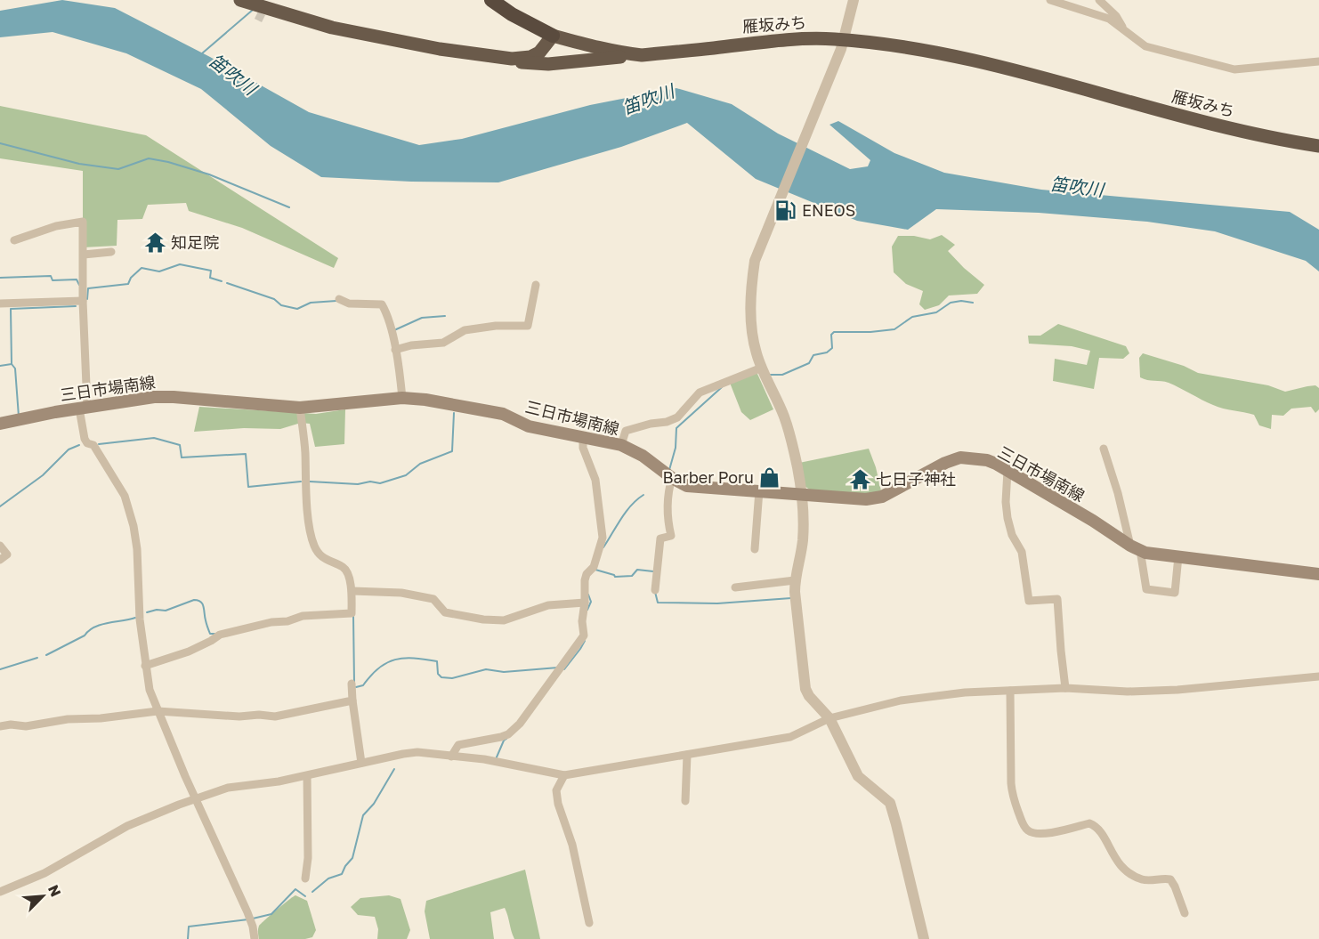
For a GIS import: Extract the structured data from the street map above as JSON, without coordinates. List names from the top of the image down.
{
  "streets": {
    "highway": ["雁坂みち"],
    "main road": ["三日市場南線"]
  },
  "water": ["笛吹川"],
  "places": {
    "fuel station": ["ENEOS"],
    "temple": ["知足院", "七日子神社"],
    "shop": ["Barber Poru"]
  },
  "north": "top right"
}
